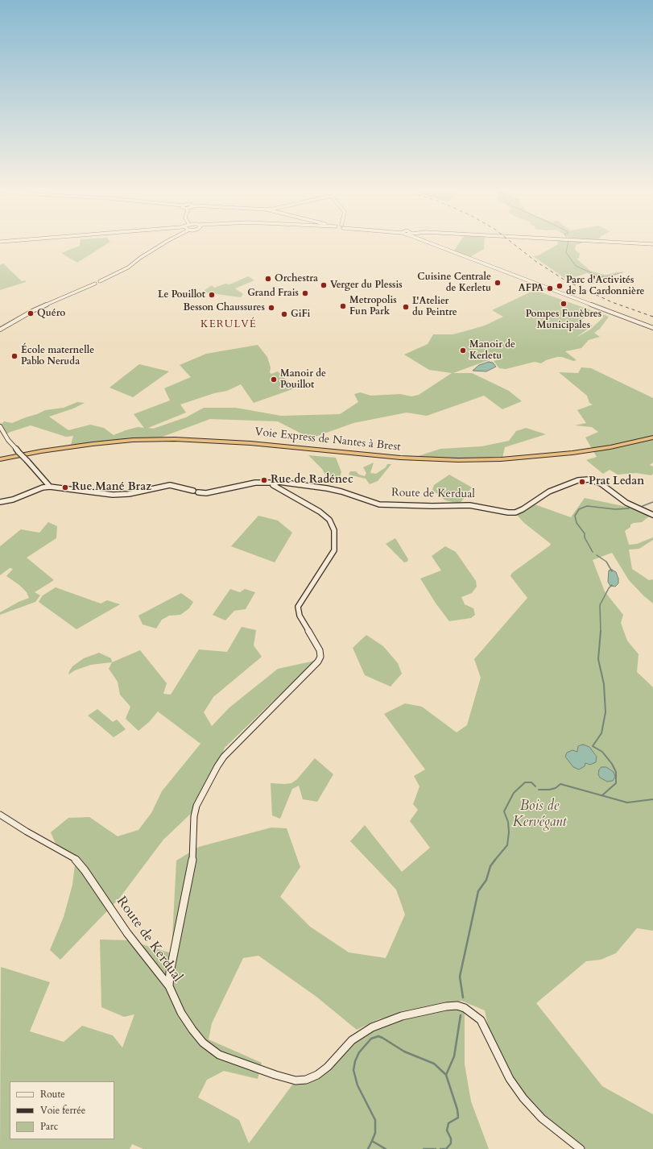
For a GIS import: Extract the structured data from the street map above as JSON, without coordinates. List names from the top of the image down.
{
  "streets": {
    "highway": ["Voie Express de Nantes à Brest"],
    "street": ["Route de Kerdual"]
  },
  "districts": ["KERULVÉ"],
  "parks": ["Bois de Kervégant"],
  "places": [
    "Orchestra",
    "Cuisine Centrale de Kerletu",
    "Verger du Plessis",
    "Parc d'Activités de la Cardonnière",
    "AFPA",
    "Grand Frais",
    "Le Pouillot",
    "Pompes Funèbres Municipales",
    "Metropolis Fun Park",
    "L'Atelier du Peintre",
    "Besson Chaussures",
    "Quéro",
    "GiFi",
    "Manoir de Kerletu",
    "École maternelle Pablo Neruda",
    "Manoir de Pouillot",
    "Rue de Radénec",
    "Prat Ledan",
    "Rue Mané Braz"
  ],
  "legend": ["Route", "Voie ferrée", "Parc"]
}
